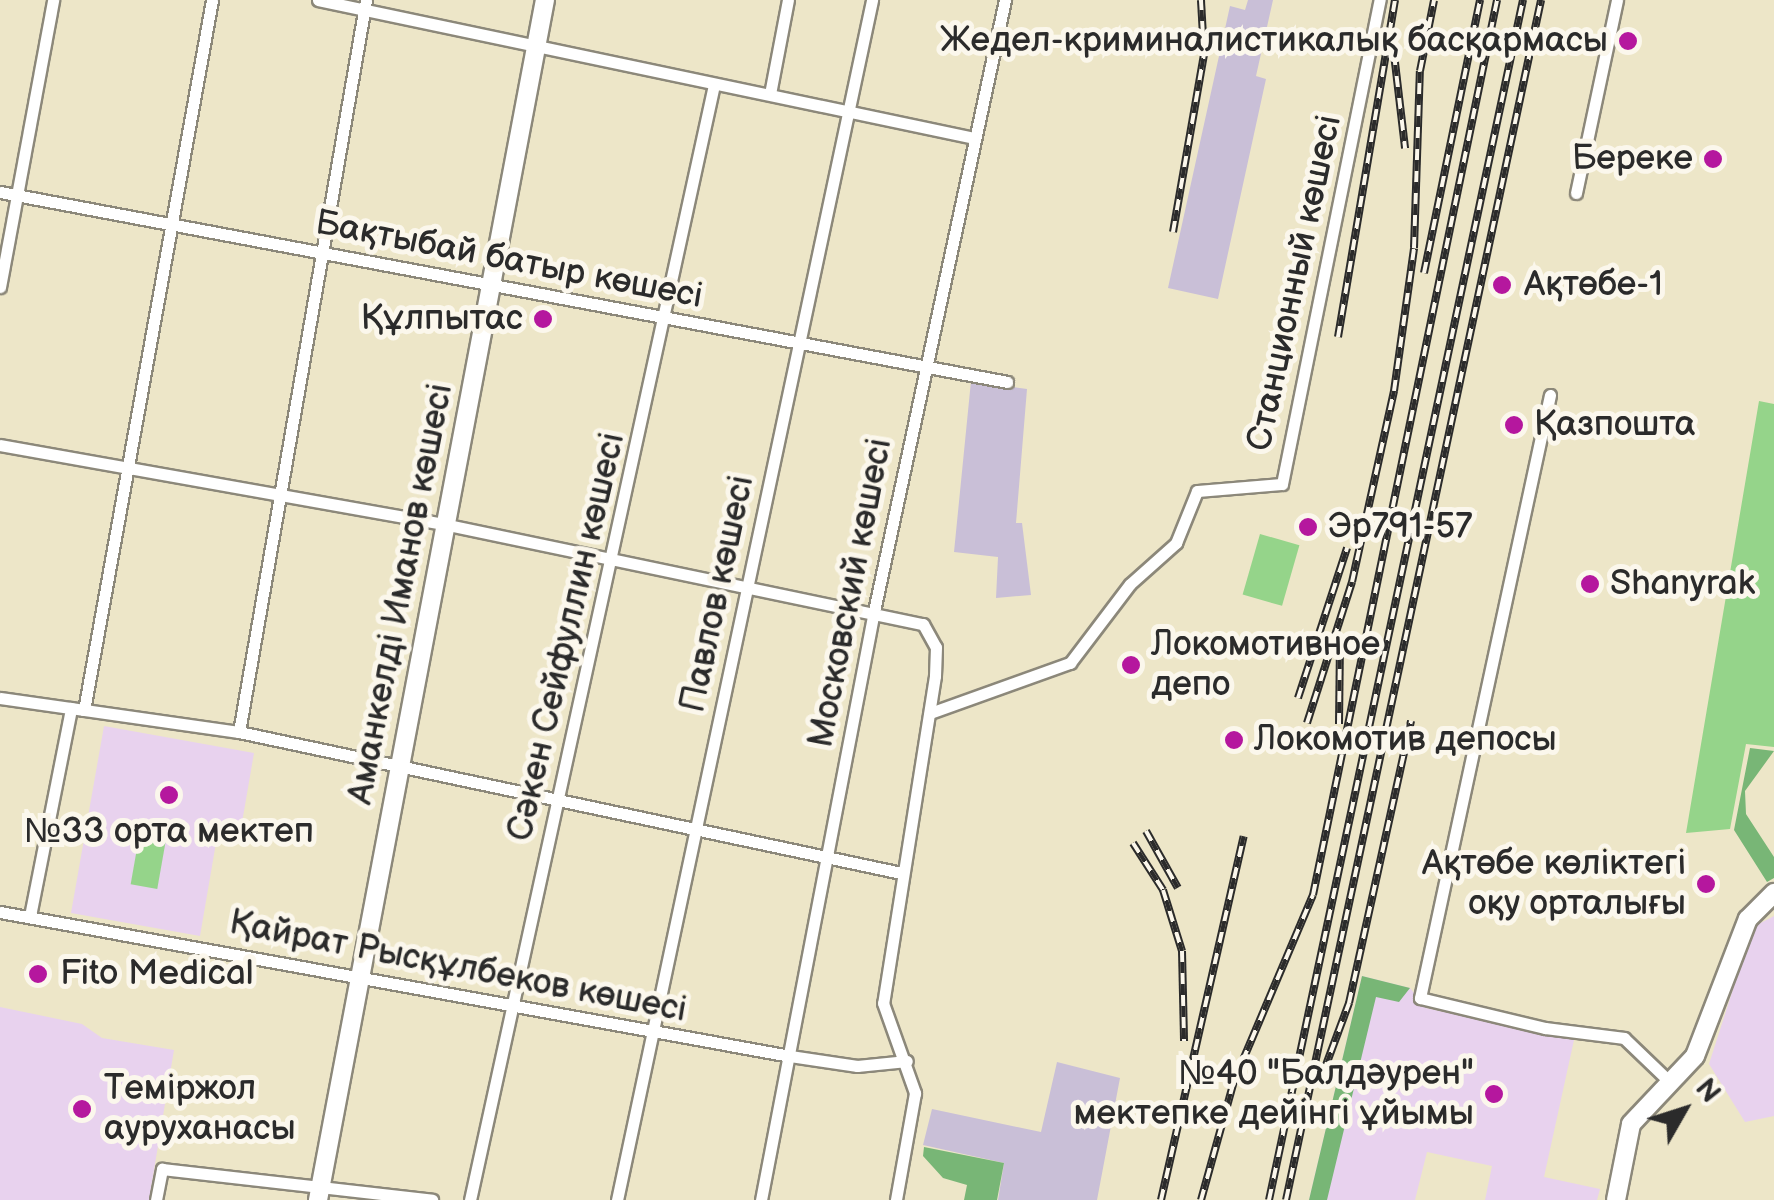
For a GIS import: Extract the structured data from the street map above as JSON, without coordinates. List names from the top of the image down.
{
  "streets": {
    "main road": ["Аманкелді Иманов көшесі"],
    "street": [
      "Бақтыбай батыр көшесі",
      "Станционный көшесі",
      "Московский көшесі",
      "Павлов көшесі",
      "Сәкен Сейфуллин көшесі",
      "Қайрат Рысқұлбеков көшесі"
    ]
  },
  "crossings": [
    ["Бақтыбай батыр көшесі", "Московский көшесі"],
    ["Бақтыбай батыр көшесі", "Аманкелді Иманов көшесі"],
    ["Бақтыбай батыр көшесі", "Павлов көшесі"],
    ["Бақтыбай батыр көшесі", "Сәкен Сейфуллин көшесі"],
    ["Московский көшесі", "Қайрат Рысқұлбеков көшесі"],
    ["Аманкелді Иманов көшесі", "Қайрат Рысқұлбеков көшесі"],
    ["Павлов көшесі", "Қайрат Рысқұлбеков көшесі"],
    ["Сәкен Сейфуллин көшесі", "Қайрат Рысқұлбеков көшесі"]
  ],
  "places": [
    "Жедел-криминалистикалық басқармасы",
    "Береке",
    "Ақтөбе-1",
    "Құлпытас",
    "Қазпошта",
    "Эр791-57",
    "Shanyrak",
    "Локомотивное депо",
    "Локомотив депосы",
    "№33 орта мектеп",
    "Ақтөбе көліктегі оқу орталығы",
    "Fito Medical",
    "№40 \"Балдәурен\" мектепке дейінгі ұйымы",
    "Теміржол ауруханасы"
  ],
  "north": "top right"
}
